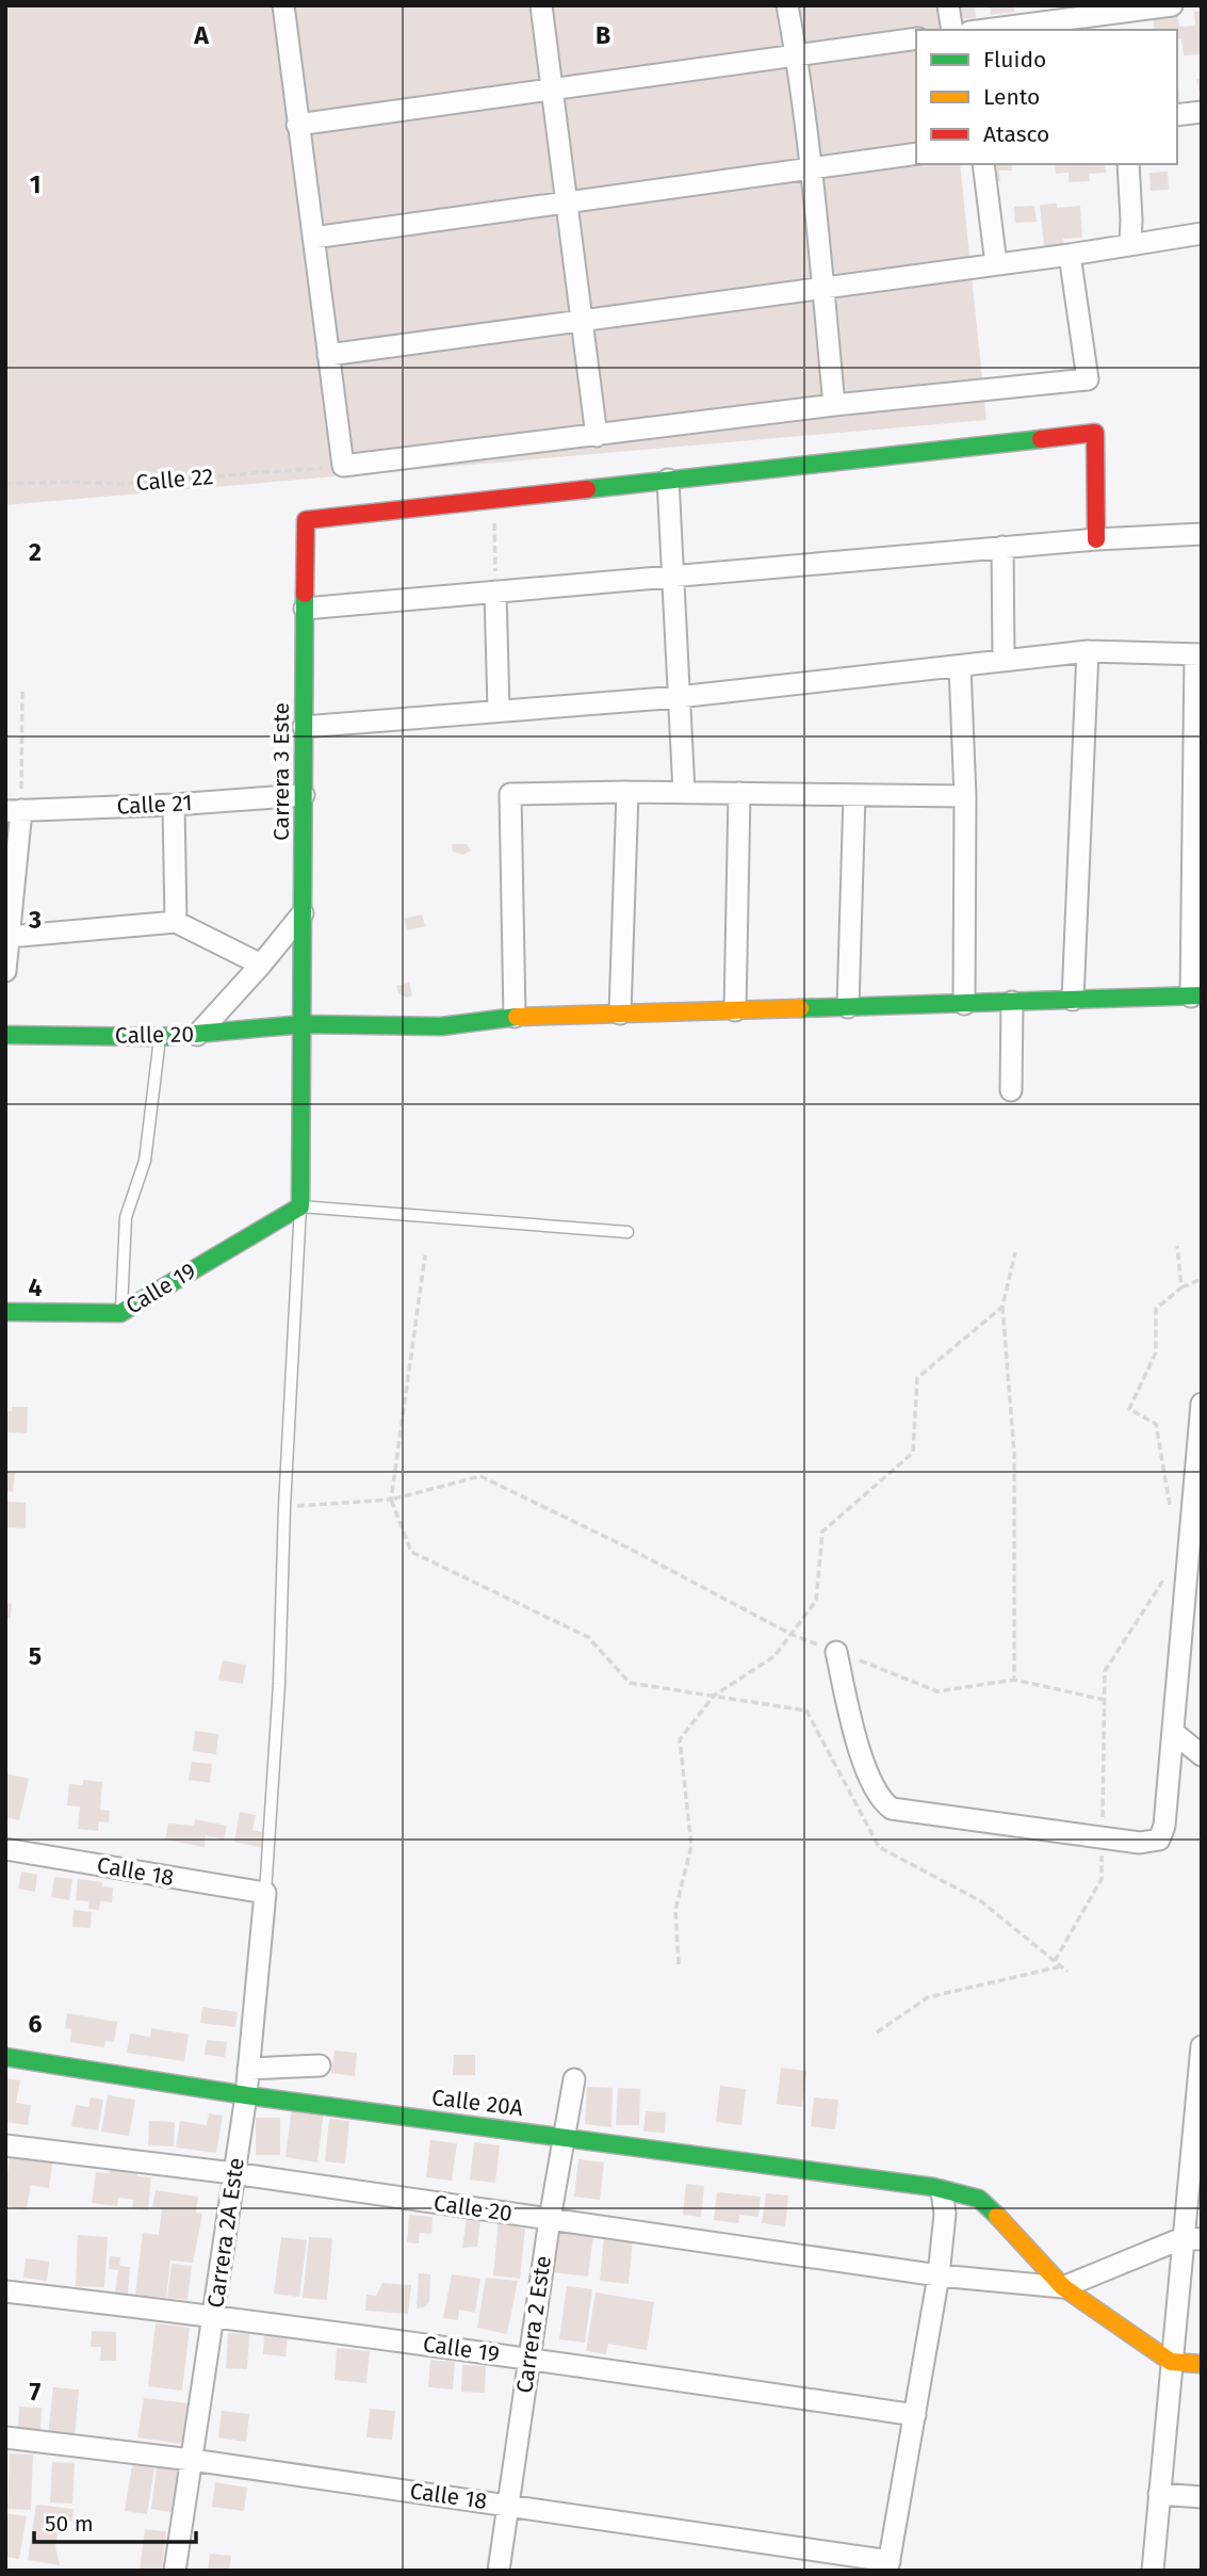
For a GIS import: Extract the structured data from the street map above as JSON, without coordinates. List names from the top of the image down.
{
  "streets": {
    "street": [
      "Carrera 3 Este",
      "Calle 21",
      "Calle 20",
      "Calle 19",
      "Calle 18",
      "Calle 20A",
      "Carrera 2A Este",
      "Carrera 2 Este"
    ],
    "path": ["Calle 22"]
  },
  "crossings": [
    ["Carrera 3 Este", "Calle 21"],
    ["Carrera 3 Este", "Calle 20"],
    ["Carrera 3 Este", "Calle 19"],
    ["Calle 20", "Calle 20A"],
    ["Calle 20", "Carrera 2A Este"],
    ["Calle 20", "Carrera 2 Este"],
    ["Calle 19", "Carrera 2A Este"],
    ["Calle 19", "Carrera 2 Este"],
    ["Calle 18", "Carrera 2A Este"],
    ["Calle 18", "Carrera 2 Este"],
    ["Calle 20A", "Carrera 2A Este"],
    ["Calle 20A", "Carrera 2 Este"]
  ],
  "legend": ["Fluido", "Lento", "Atasco"],
  "scale_bar": "50 m",
  "grid": {
    "columns": ["A", "B"],
    "rows": [
      "1",
      "2",
      "3",
      "4",
      "5",
      "6",
      "7"
    ]
  }
}
